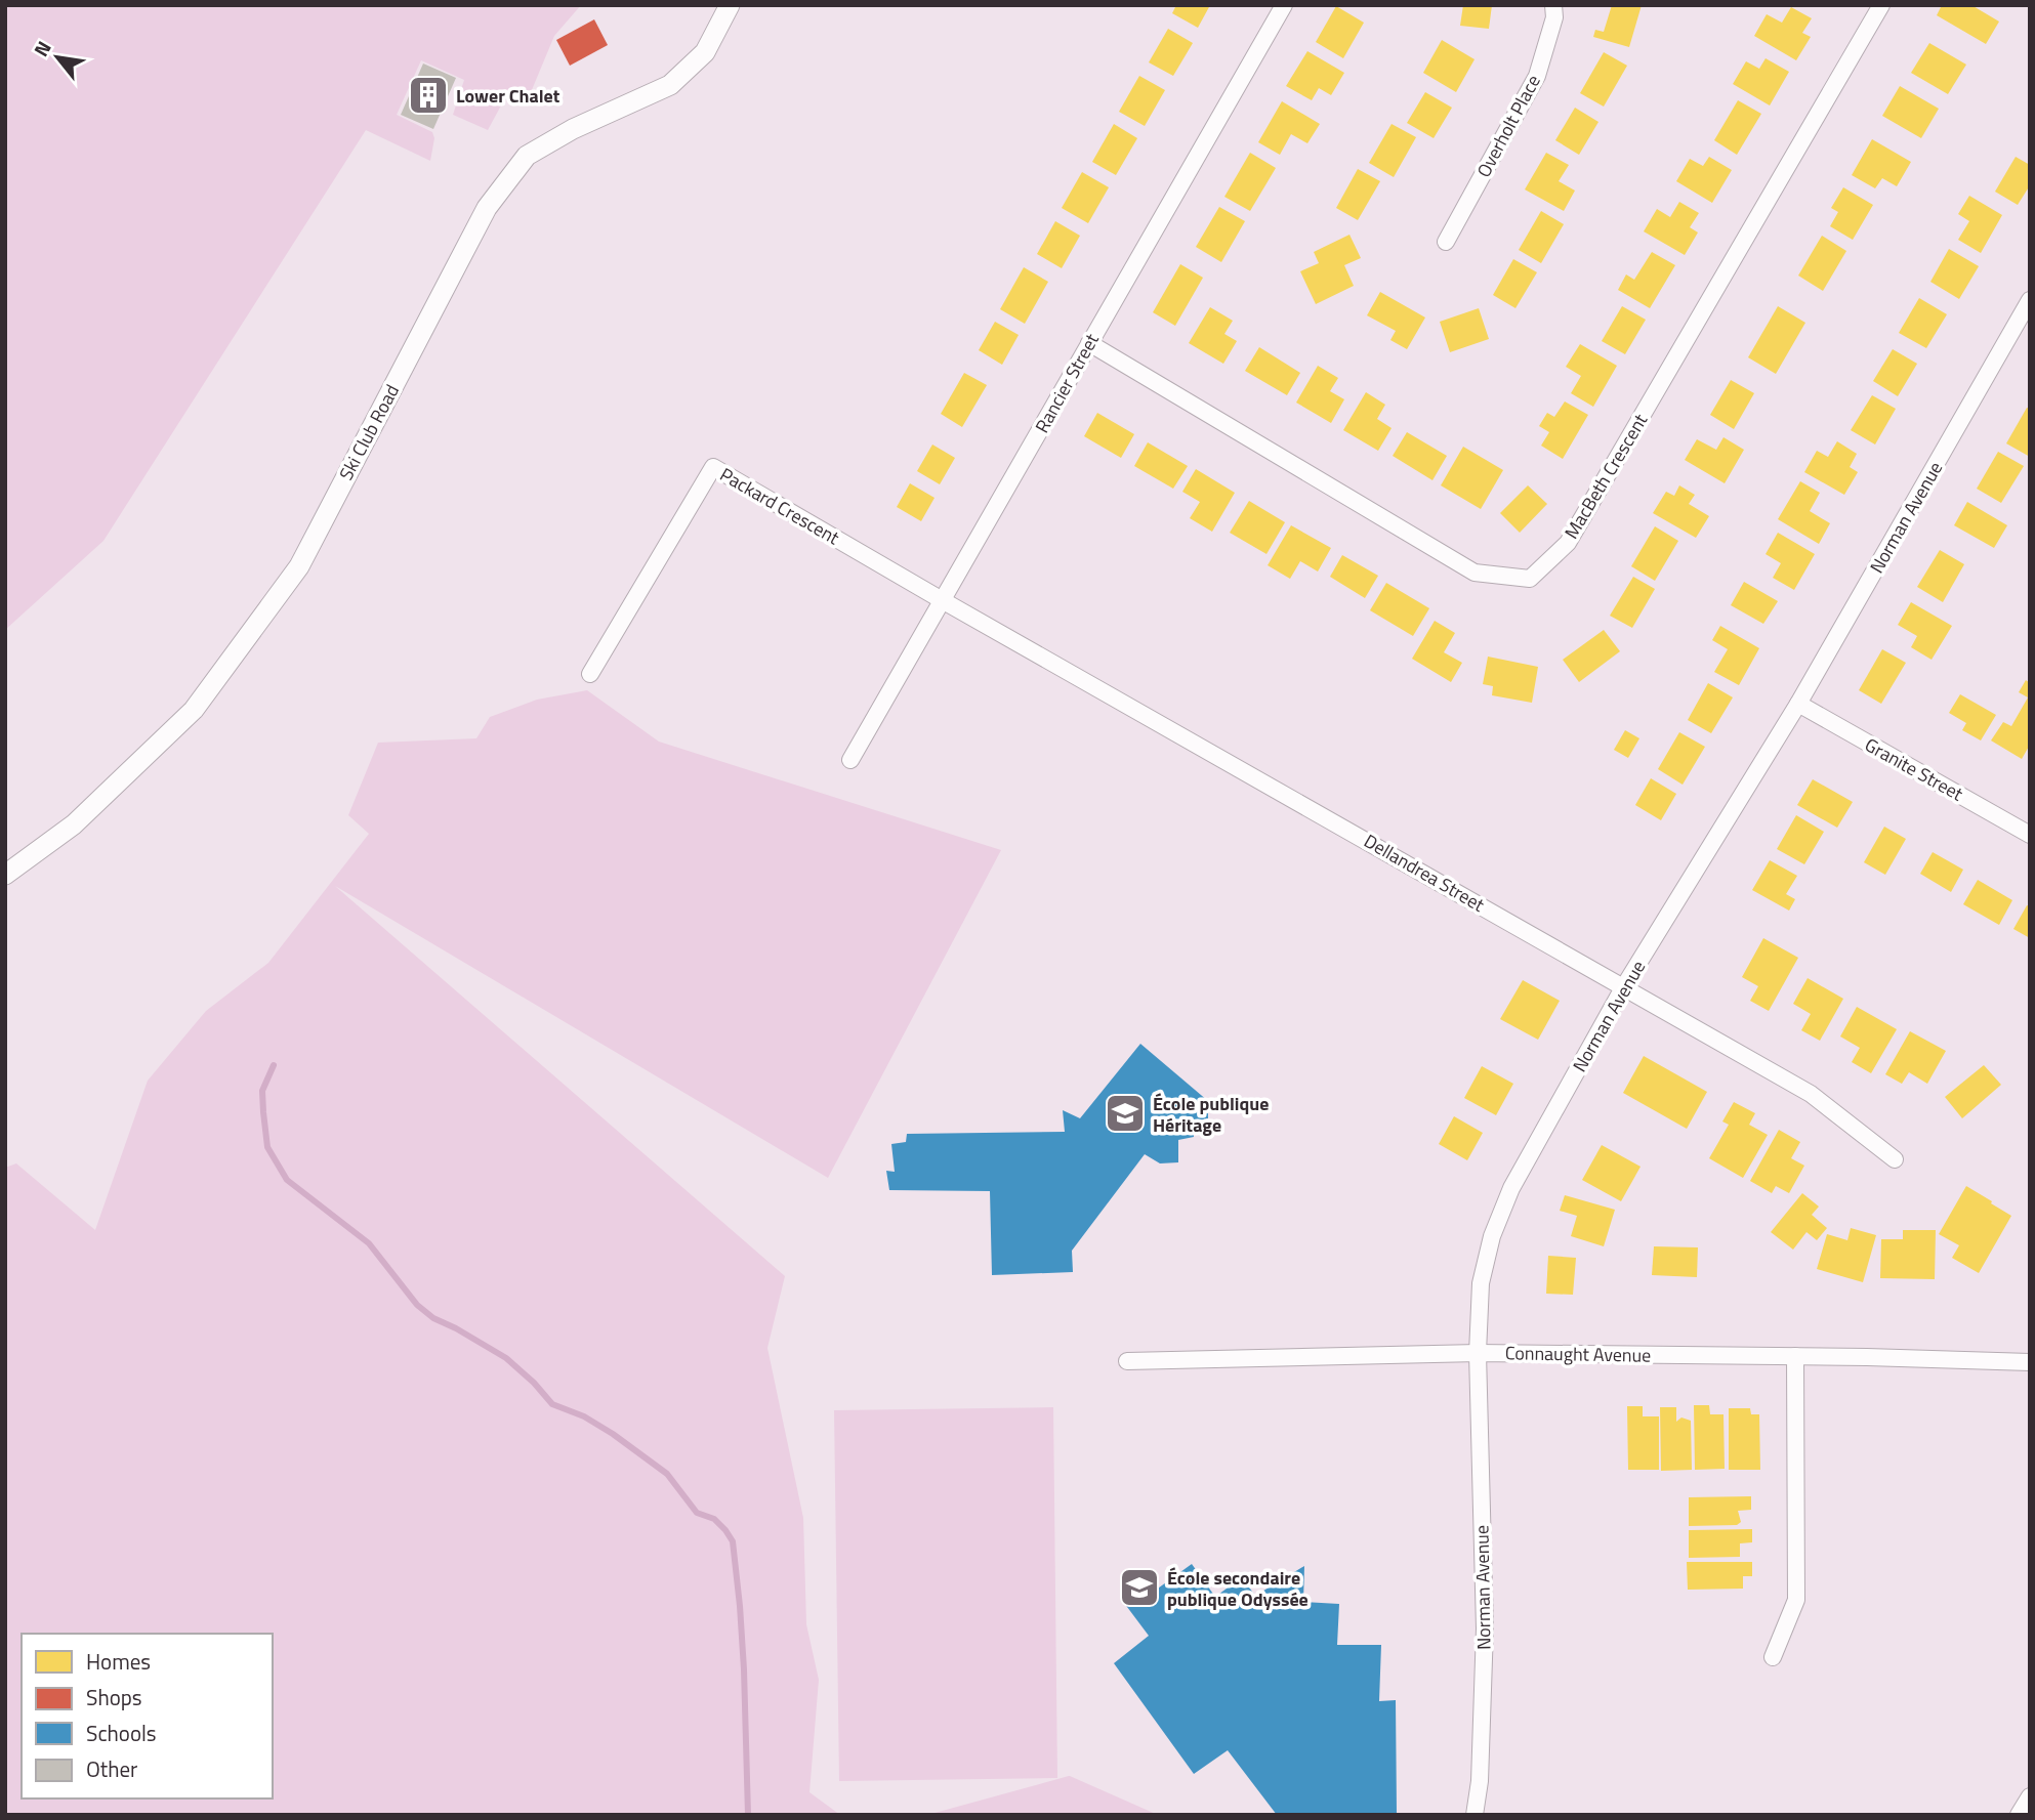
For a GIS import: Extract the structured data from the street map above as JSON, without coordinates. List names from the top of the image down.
{
  "streets": {
    "street": [
      "Overholt Place",
      "Rancier Street",
      "Ski Club Road",
      "MacBeth Crescent",
      "Packard Crescent",
      "Norman Avenue",
      "Granite Street",
      "Dellandrea Street",
      "Connaught Avenue"
    ]
  },
  "crossings": [
    ["Rancier Street", "MacBeth Crescent"],
    ["Rancier Street", "Packard Crescent"],
    ["Rancier Street", "Dellandrea Street"],
    ["Packard Crescent", "Dellandrea Street"],
    ["Norman Avenue", "Granite Street"],
    ["Norman Avenue", "Dellandrea Street"],
    ["Norman Avenue", "Connaught Avenue"]
  ],
  "places": {
    "building": ["Lower Chalet"],
    "school or university": ["École publique Héritage", "École secondaire publique Odyssée"]
  },
  "legend": [
    "Homes",
    "Shops",
    "Schools",
    "Other"
  ],
  "north": "top left"
}
